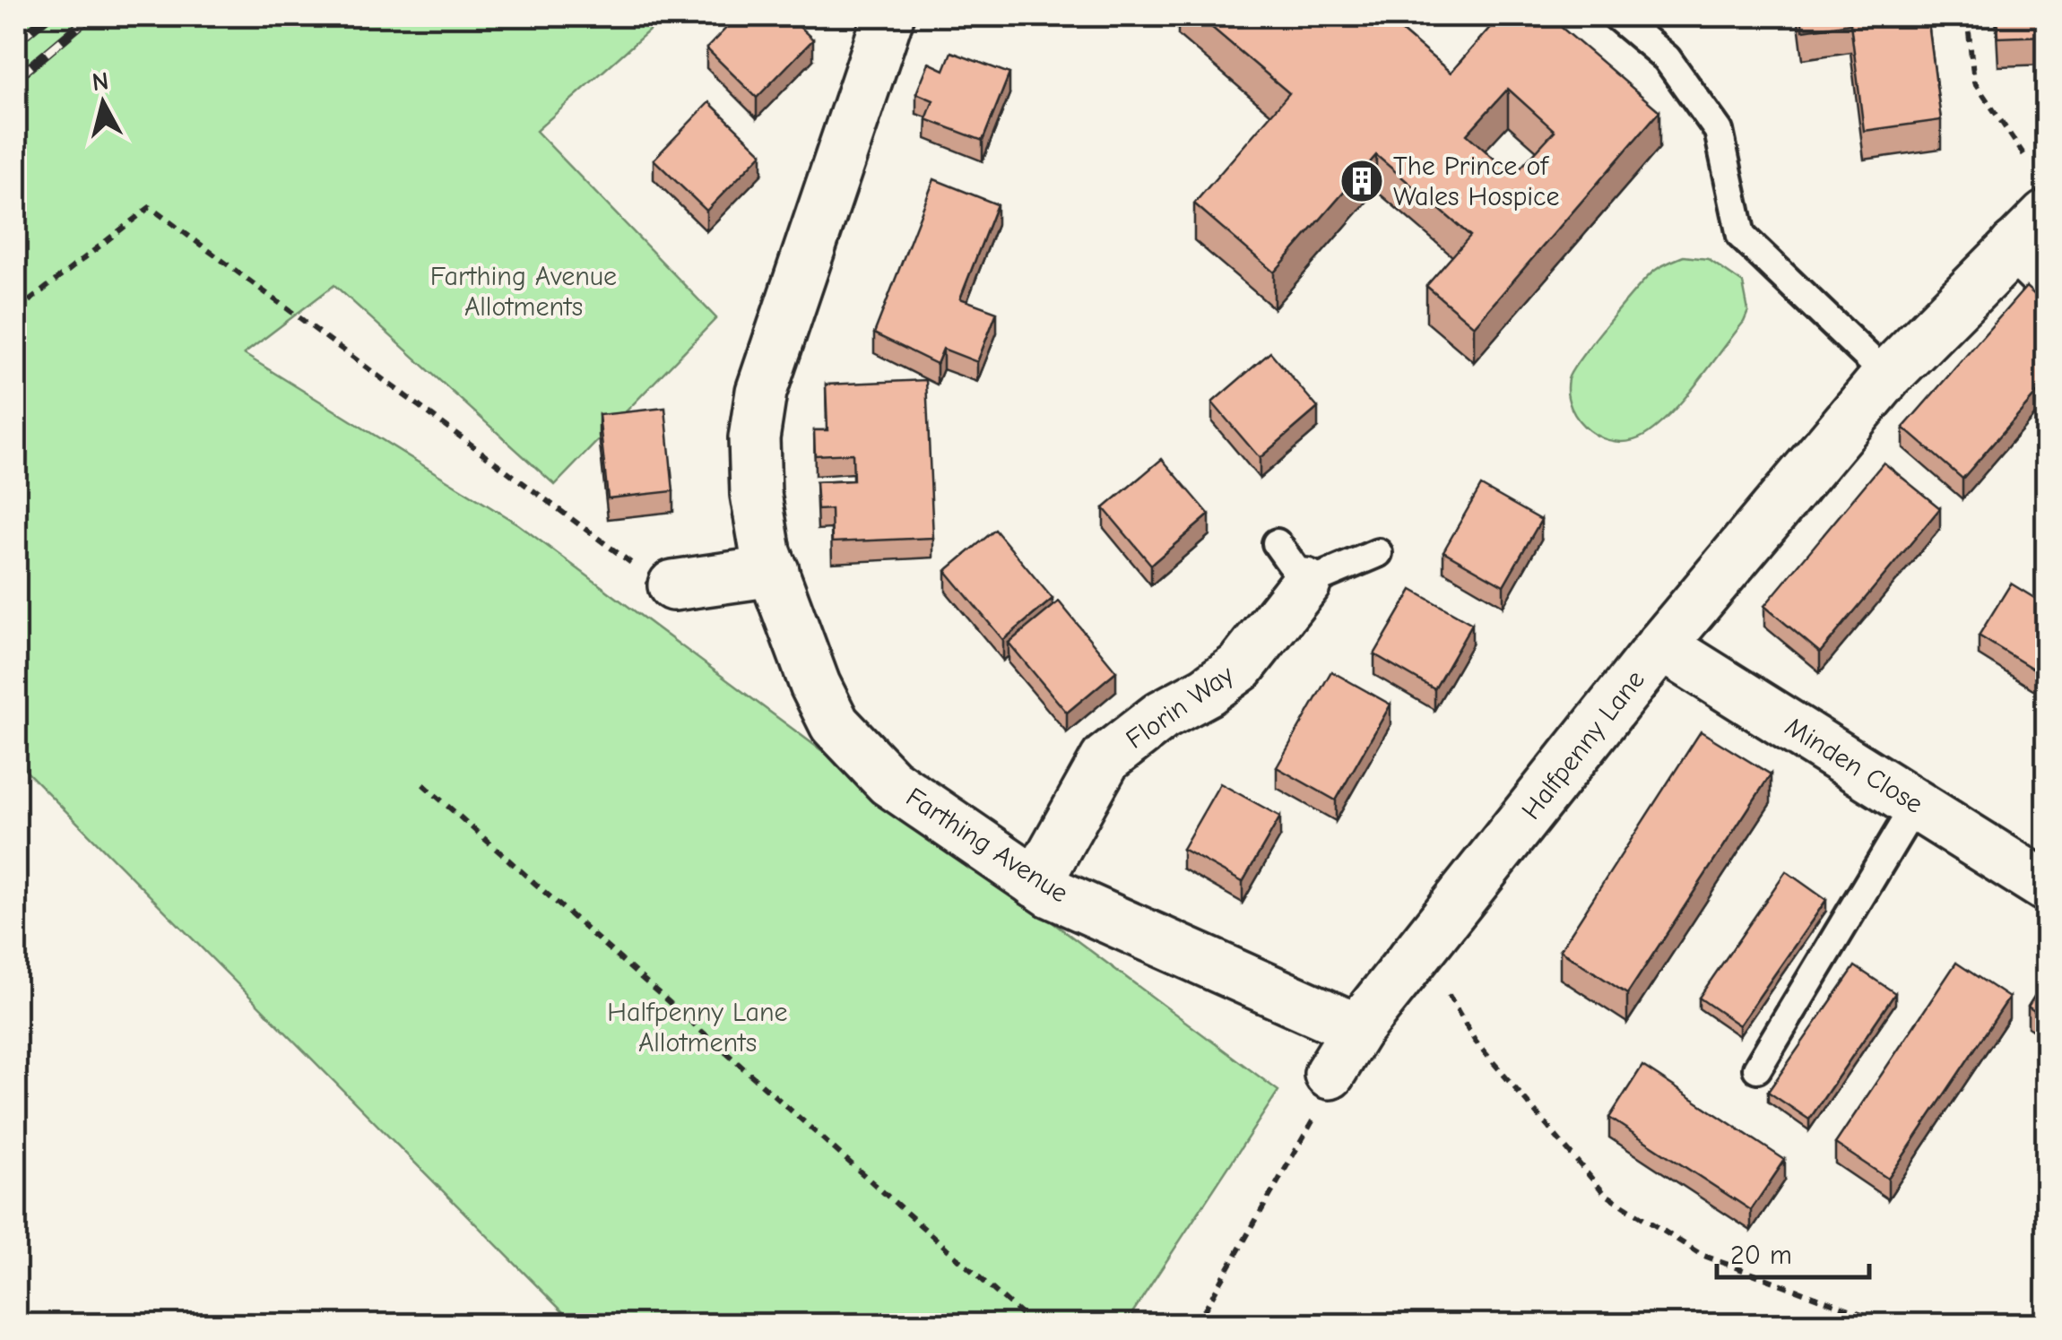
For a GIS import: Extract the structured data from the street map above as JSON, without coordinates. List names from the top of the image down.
{
  "streets": {
    "street": [
      "Florin Way",
      "Halfpenny Lane",
      "Minden Close",
      "Farthing Avenue"
    ]
  },
  "crossings": [
    ["Florin Way", "Farthing Avenue"],
    ["Halfpenny Lane", "Minden Close"],
    ["Halfpenny Lane", "Farthing Avenue"]
  ],
  "parks": ["Farthing Avenue Allotments", "Halfpenny Lane Allotments"],
  "places": {
    "building": ["The Prince of Wales Hospice"]
  },
  "scale_bar": "20 m",
  "north": "top"
}
